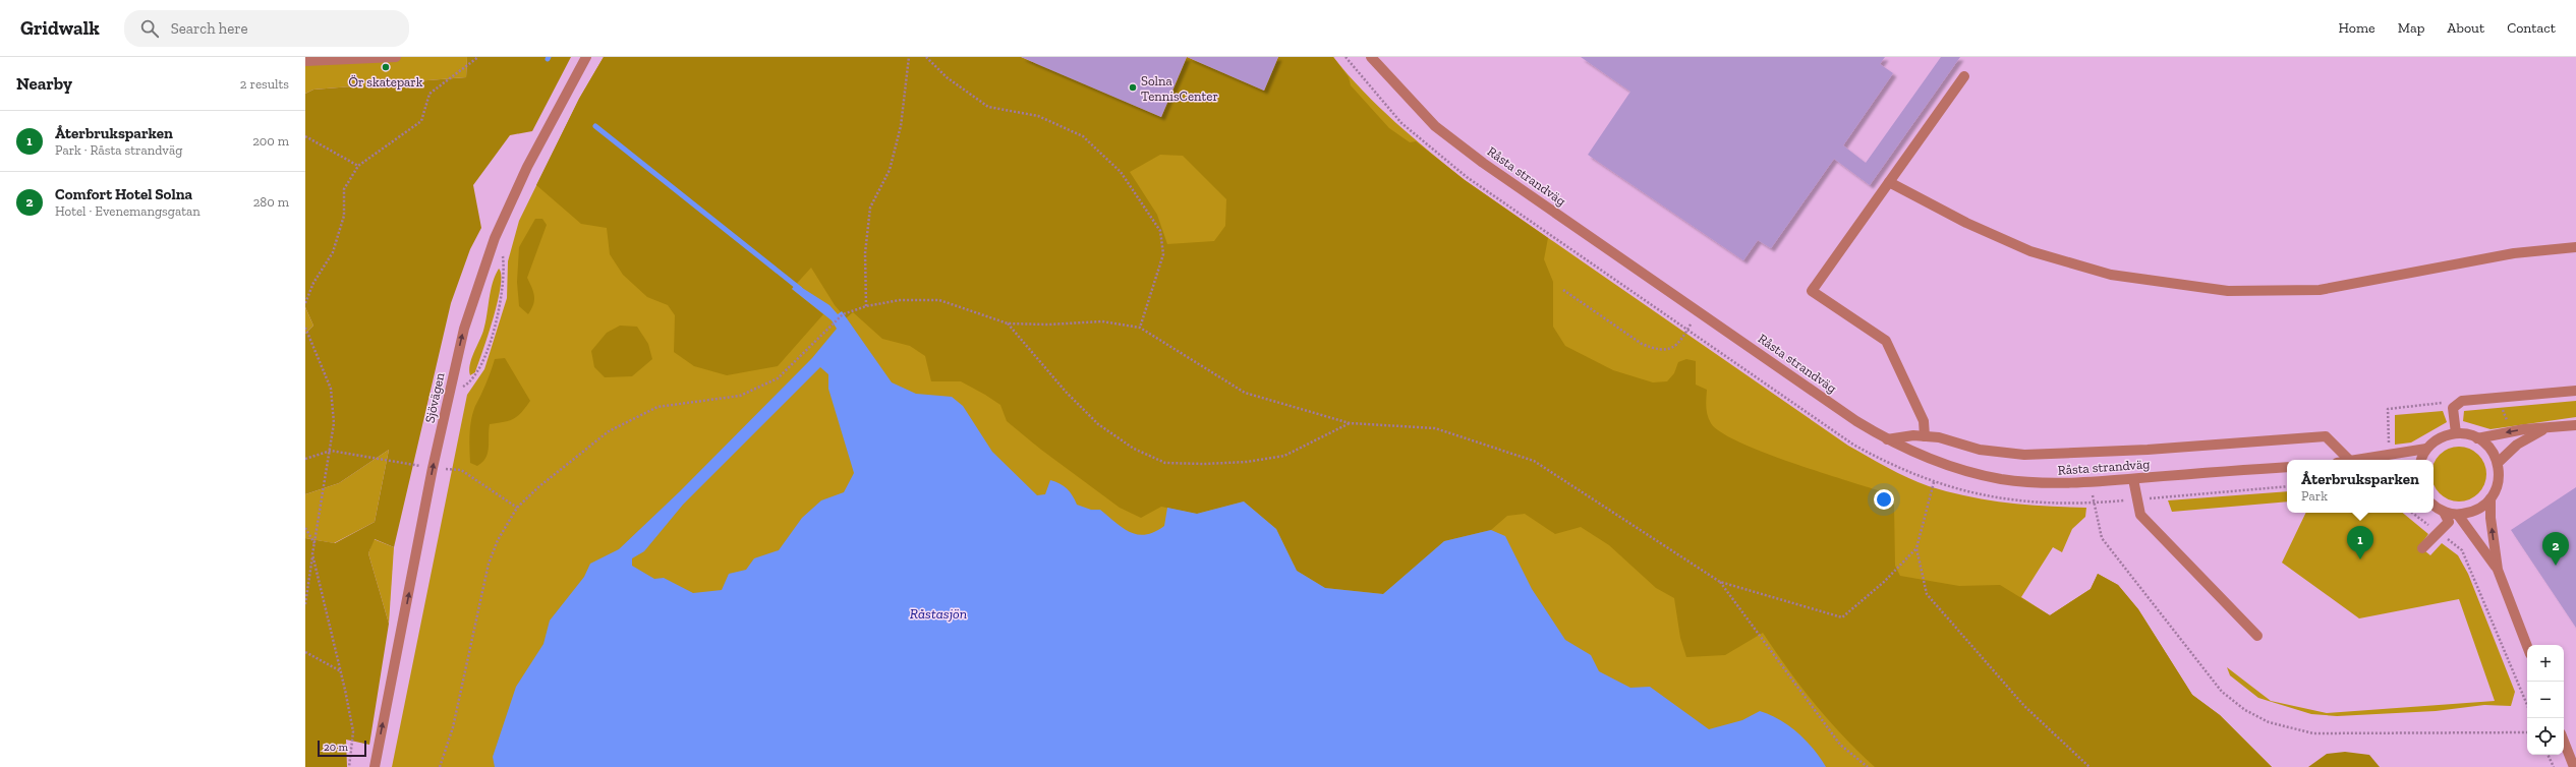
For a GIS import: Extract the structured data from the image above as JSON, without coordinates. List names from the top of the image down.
{
  "streets": {
    "street": ["Råsta strandväg", "Sjövägen"]
  },
  "one_way": ["Sjövägen"],
  "water": ["Råstasjön"],
  "places": ["Ör skatepark", "Solna TennisCenter"],
  "scale_bar": "20 m",
  "page": {
    "header": "Gridwalk",
    "search": "Search here",
    "nav": [
      "Home",
      "Map",
      "About",
      "Contact"
    ],
    "heading": ["Nearby", "2 results"],
    "list": [
      {
        "mark": "1",
        "name": "Återbruksparken",
        "note": "Park · Råsta strandväg",
        "value": "200 m"
      },
      {
        "mark": "2",
        "name": "Comfort Hotel Solna",
        "note": "Hotel · Evenemangsgatan",
        "value": "280 m"
      }
    ],
    "popup": ["Återbruksparken", "Park"],
    "pins": ["1", "2"],
    "map_buttons": ["+", "−"],
    "scale": "20 m"
  }
}
